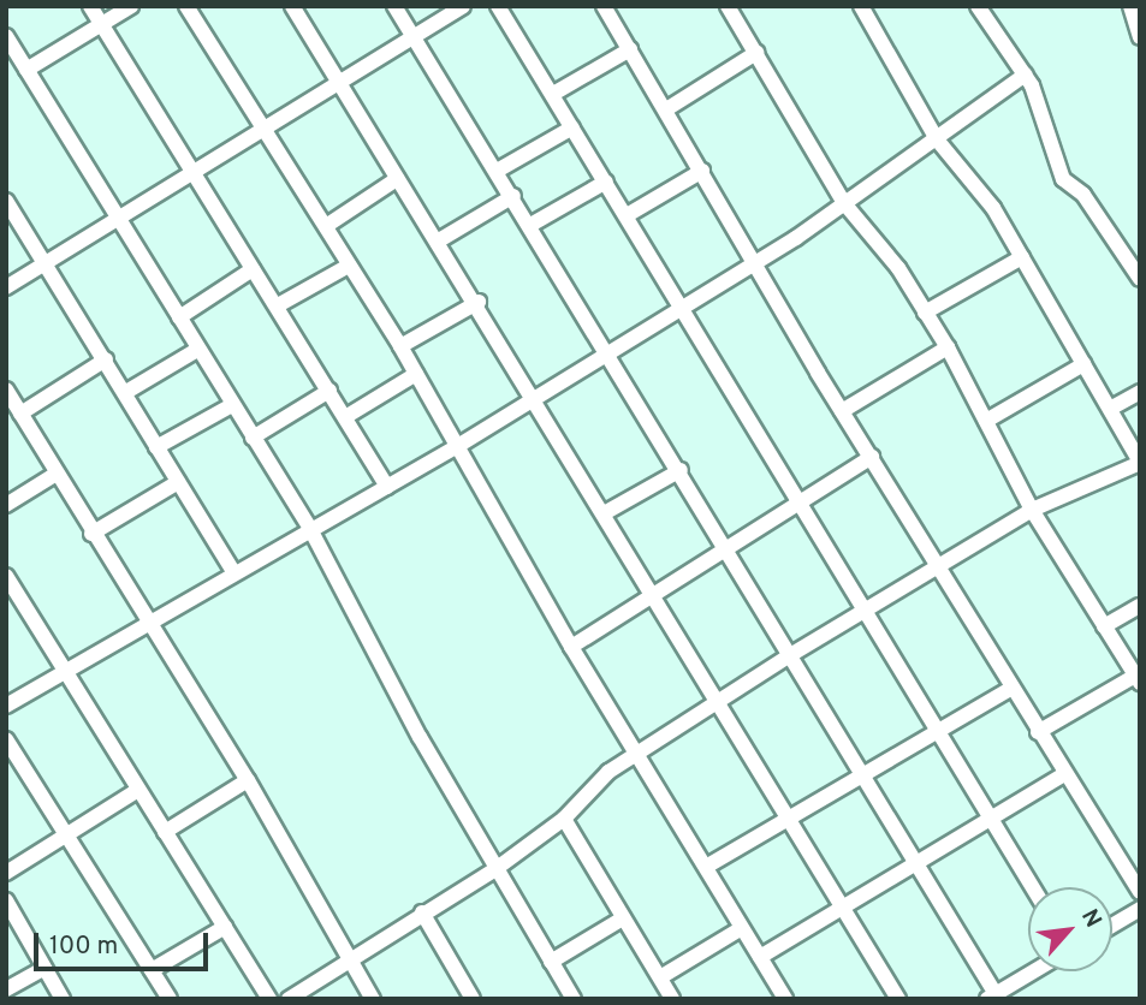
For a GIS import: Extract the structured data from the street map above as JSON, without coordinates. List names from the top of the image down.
{
  "scale_bar": "100 m",
  "north": "top right"
}
